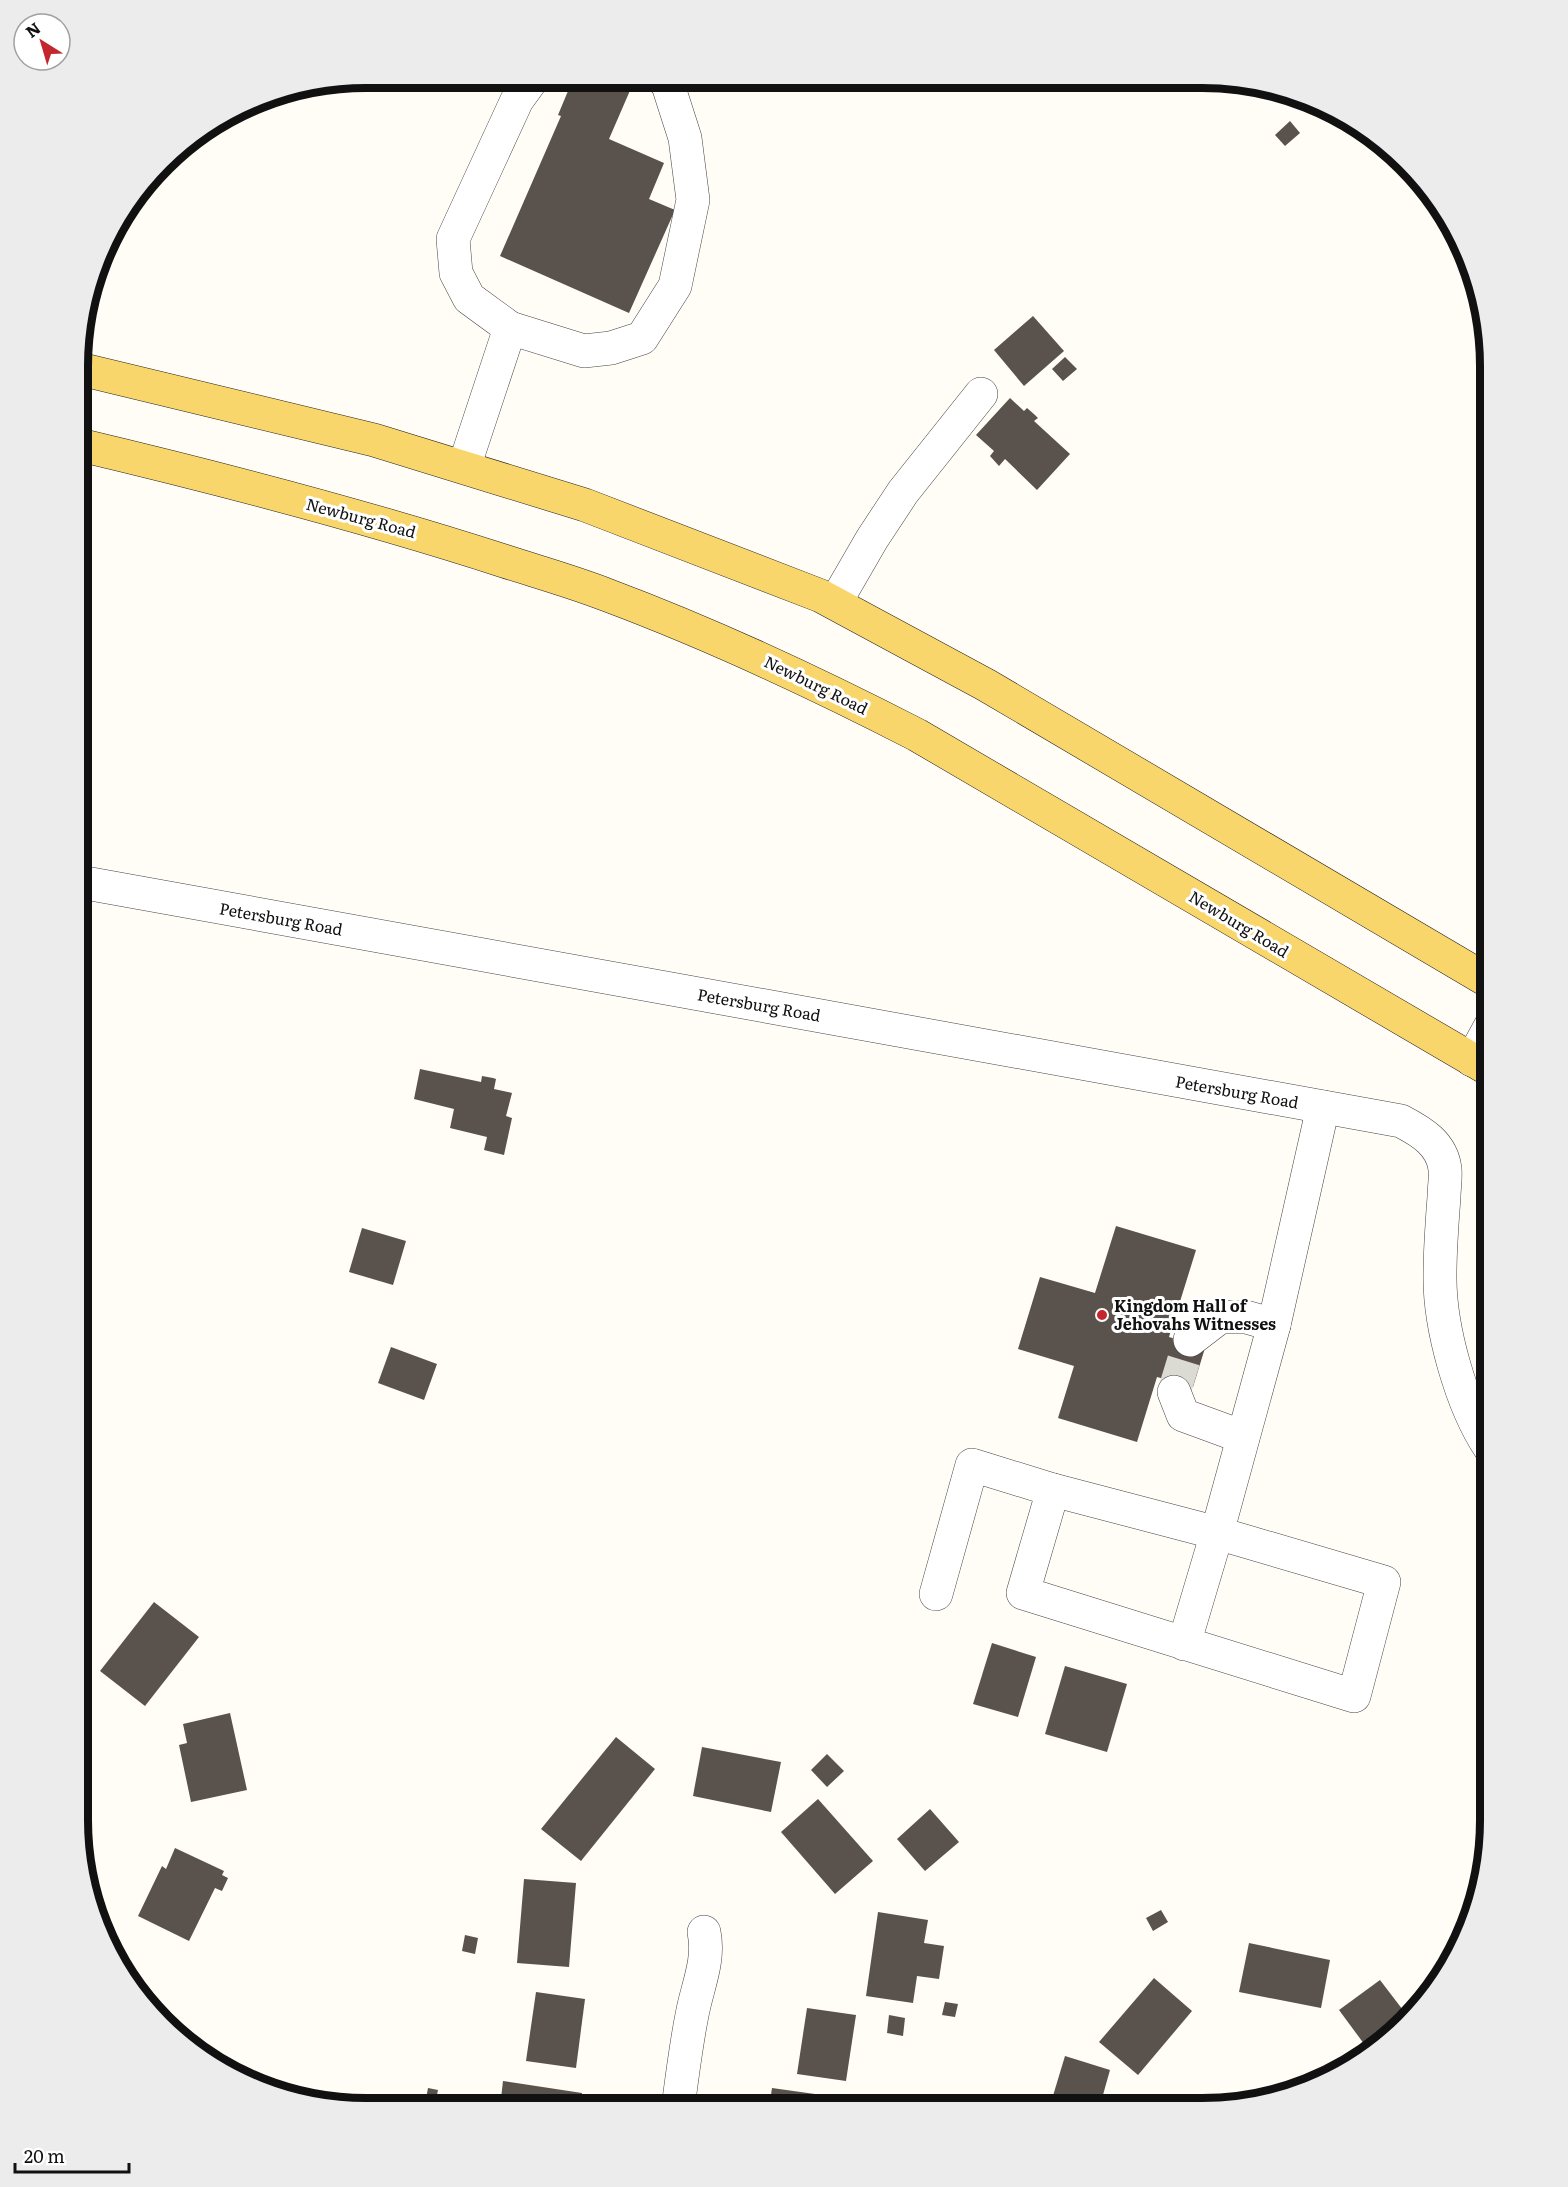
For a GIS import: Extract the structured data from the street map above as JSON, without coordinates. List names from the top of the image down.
{
  "streets": {
    "main road": ["Newburg Road"],
    "street": ["Petersburg Road"]
  },
  "places": ["Kingdom Hall of Jehovahs Witnesses"],
  "scale_bar": "20 m",
  "north": "top left"
}
